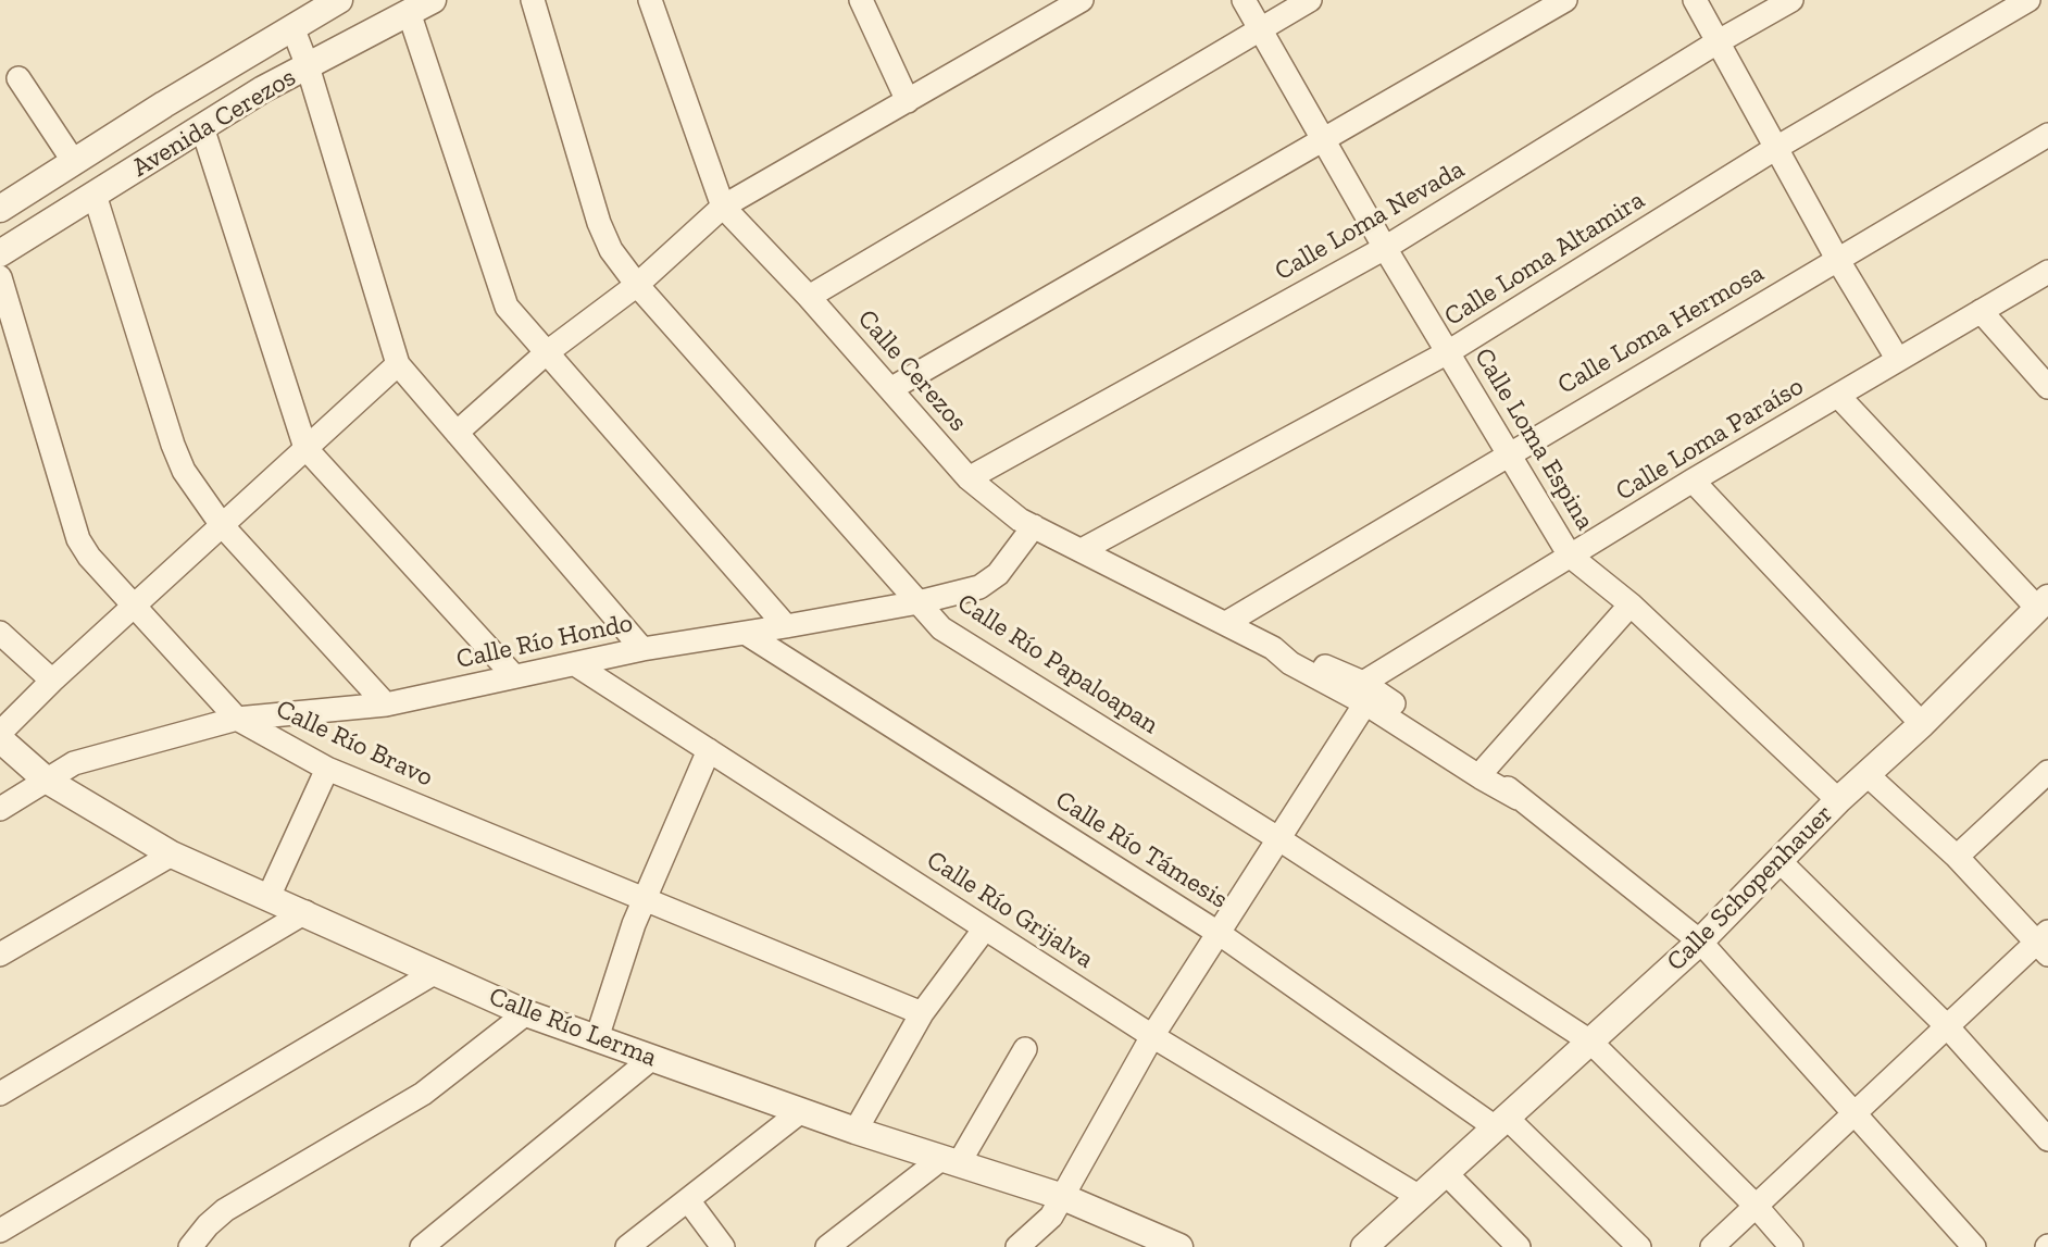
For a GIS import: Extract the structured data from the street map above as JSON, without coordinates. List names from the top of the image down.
{
  "streets": {
    "street": [
      "Avenida Cerezos",
      "Calle Loma Nevada",
      "Calle Loma Altamira",
      "Calle Loma Hermosa",
      "Calle Cerezos",
      "Calle Loma Espina",
      "Calle Loma Paraíso",
      "Calle Río Hondo",
      "Calle Río Papaloapan",
      "Calle Río Bravo",
      "Calle Río Támesis",
      "Calle Schopenhauer",
      "Calle Río Grijalva",
      "Calle Río Lerma"
    ]
  },
  "crossings": [
    ["Calle Loma Nevada", "Calle Cerezos"],
    ["Calle Loma Nevada", "Calle Loma Espina"],
    ["Calle Loma Altamira", "Calle Cerezos"],
    ["Calle Loma Altamira", "Calle Loma Espina"],
    ["Calle Loma Hermosa", "Calle Cerezos"],
    ["Calle Loma Hermosa", "Calle Loma Espina"],
    ["Calle Cerezos", "Calle Loma Paraíso"],
    ["Calle Cerezos", "Calle Río Hondo"],
    ["Calle Cerezos", "Calle Schopenhauer"],
    ["Calle Loma Espina", "Calle Loma Paraíso"],
    ["Calle Loma Espina", "Calle Schopenhauer"],
    ["Calle Río Hondo", "Calle Río Papaloapan"],
    ["Calle Río Hondo", "Calle Río Bravo"],
    ["Calle Río Hondo", "Calle Río Támesis"],
    ["Calle Río Hondo", "Calle Río Grijalva"],
    ["Calle Río Hondo", "Calle Río Lerma"],
    ["Calle Río Papaloapan", "Calle Schopenhauer"],
    ["Calle Río Támesis", "Calle Schopenhauer"],
    ["Calle Schopenhauer", "Calle Río Grijalva"]
  ]
}
